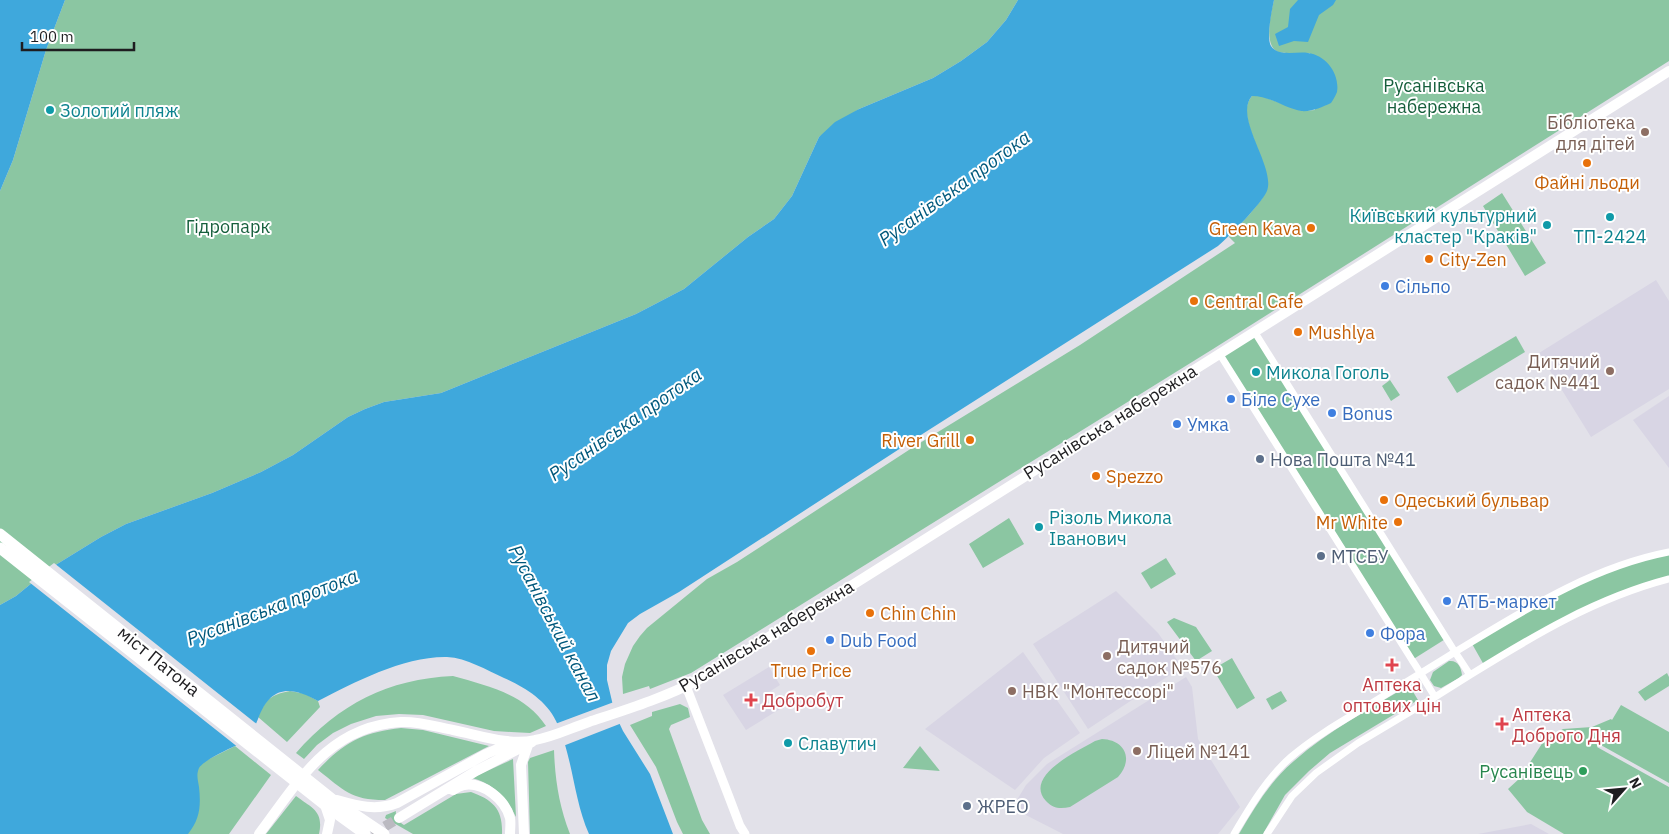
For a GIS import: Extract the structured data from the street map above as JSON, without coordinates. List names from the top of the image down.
{
  "streets": {
    "highway": ["міст Патона"],
    "main road": ["Русанівська набережна"]
  },
  "water": ["Русанівська протока", "Русанівський канал"],
  "parks": ["Русанівська набережна", "Гідропарк"],
  "places": {
    "other": [
      "Золотий пляж",
      "Бібліотека для дітей",
      "Файні льоди",
      "ТП-2424",
      "Київський культурний кластер \"Краків\"",
      "Green Kava",
      "City-Zen",
      "Сільпо",
      "Central Cafe",
      "Mushlya",
      "Дитячий садок №441",
      "Микола Гоголь",
      "Біле Сухе",
      "Bonus",
      "Умка",
      "River Grill",
      "Нова Пошта №41",
      "Spezzo",
      "Одеський бульвар",
      "Mr White",
      "Різоль Микола Іванович",
      "МТСБУ",
      "АТБ-маркет",
      "Chin Chin",
      "Фора",
      "Dub Food",
      "True Price",
      "Дитячий садок №576",
      "НВК \"Монтессорі\"",
      "Славутич",
      "Ліцей №141",
      "Русанівець",
      "ЖРЕО"
    ],
    "health": ["Аптека оптових цін", "Добробут", "Аптека Доброго Дня"]
  },
  "scale_bar": "100 m",
  "north": "top right"
}
